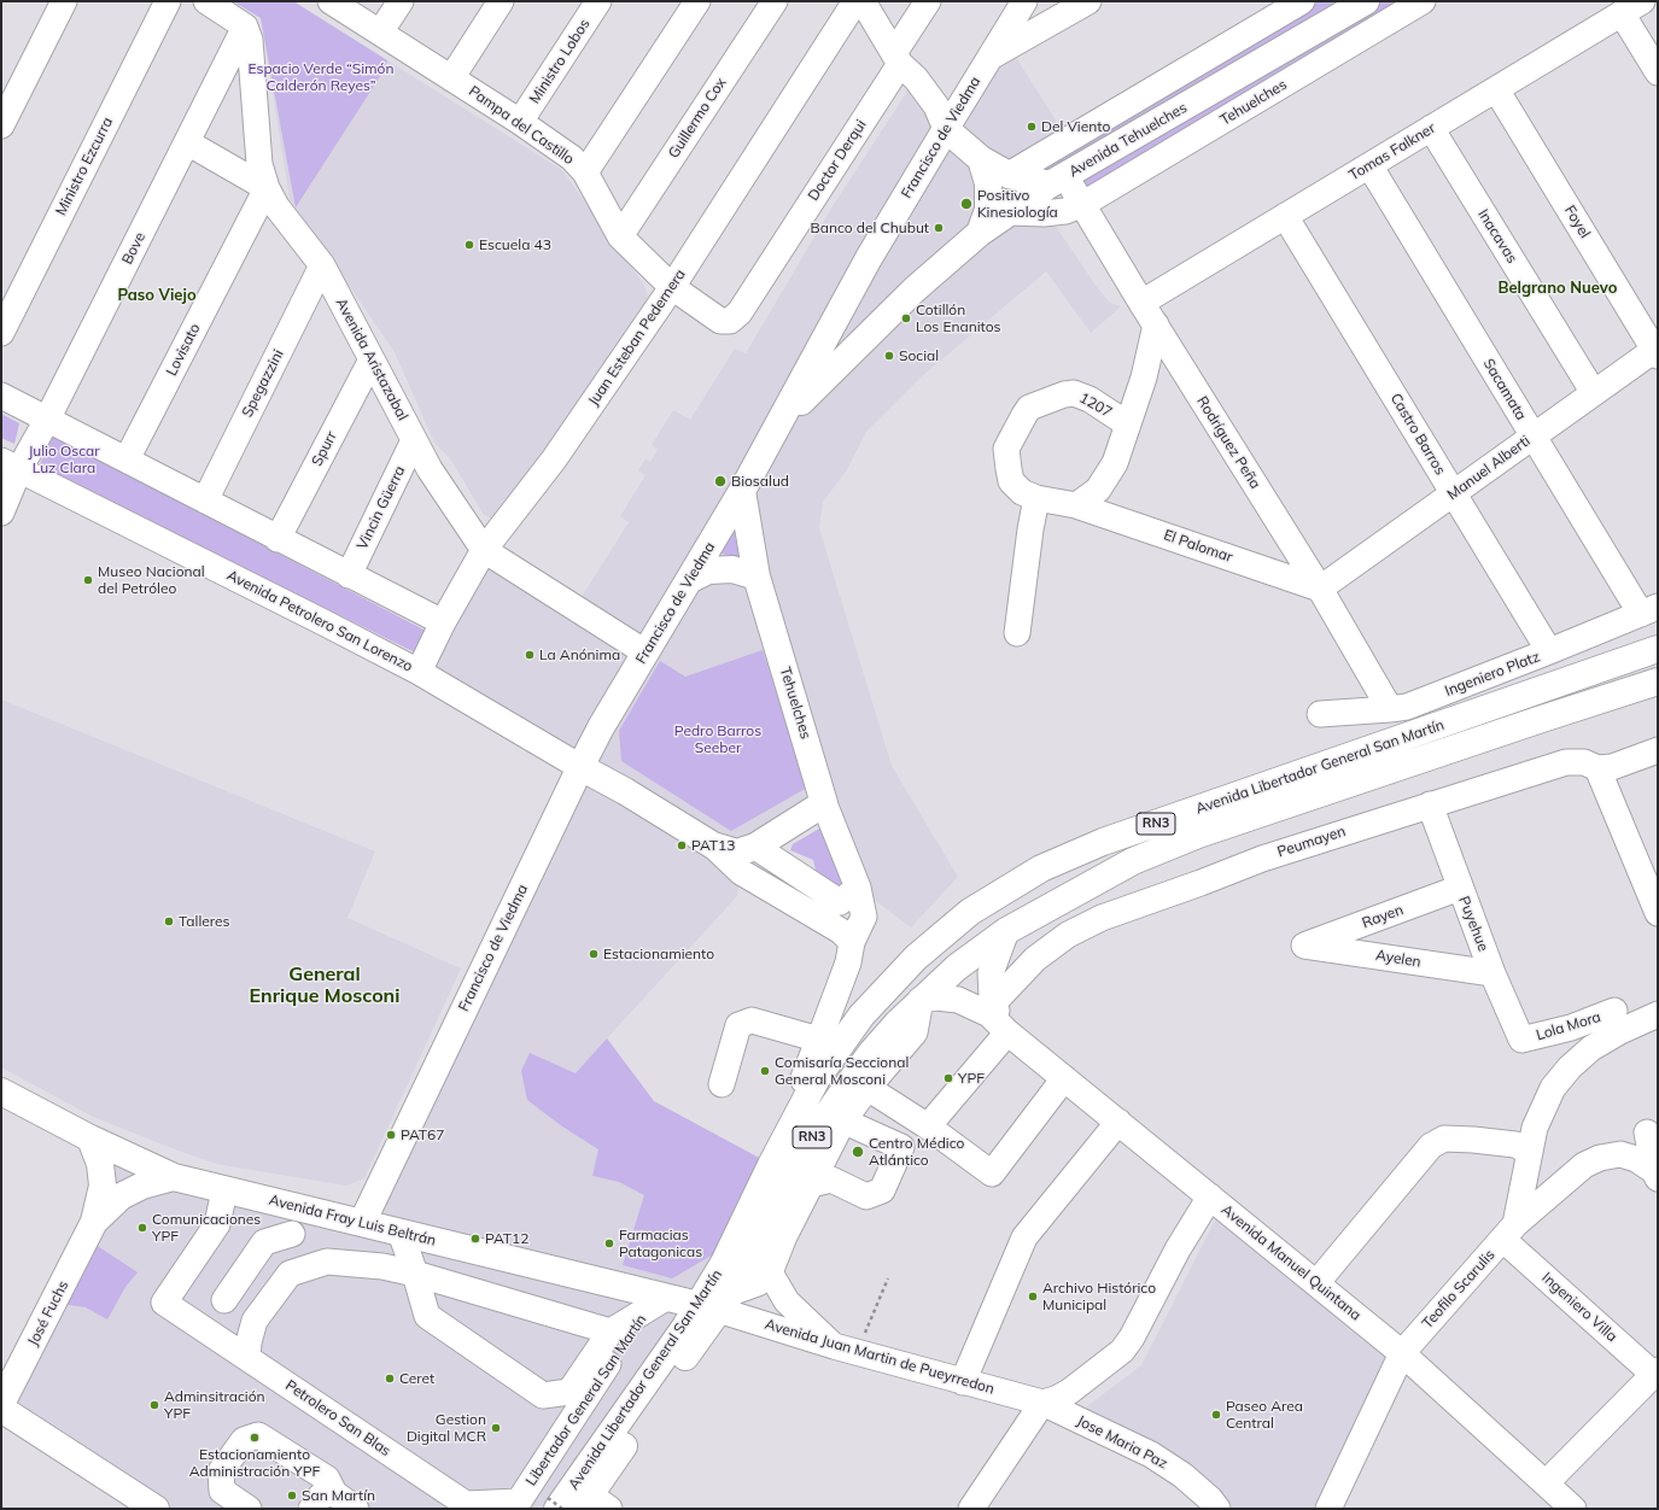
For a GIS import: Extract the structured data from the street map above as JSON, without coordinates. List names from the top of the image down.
{
  "streets": {
    "main road": [
      "Tehuelches",
      "Francisco de Viedma",
      "Avenida Tehuelches",
      "Avenida Libertador General San Martín",
      "RN3",
      "Avenida Fray Luis Beltrán",
      "José Fuchs"
    ],
    "street": [
      "Ministro Lobos",
      "Guillermo Cox",
      "Pampa del Castillo",
      "Tomas Falkner",
      "Doctor Derqui",
      "Ministro Ezcurra",
      "Foyel",
      "Inacavas",
      "Bove",
      "Juan Esteban Pedernera",
      "Lovisato",
      "Avenida Aristazabal",
      "Spegazzini",
      "Sacamata",
      "1207",
      "Castro Barros",
      "Rodríguez Peña",
      "Spurr",
      "Manuel Alberti",
      "Vincin Güerra",
      "El Palomar",
      "Avenida Petrolero San Lorenzo",
      "Ingeniero Platz",
      "Peumayen",
      "Rayen",
      "Puyehue",
      "Ayelen",
      "Lola Mora",
      "Avenida Manuel Quintana",
      "Teofilo Scarulis",
      "Ingeniero Villa",
      "Avenida Juan Martin de Pueyrredon",
      "Libertador General San Martín",
      "Petrolero San Blas",
      "Jose Maria Paz"
    ]
  },
  "crossings": [
    ["Ministro Lobos", "Pampa del Castillo"],
    ["Tehuelches", "Francisco de Viedma"],
    ["Tehuelches", "Avenida Tehuelches"],
    ["Tehuelches", "Rodríguez Peña"],
    ["Guillermo Cox", "Pampa del Castillo"],
    ["Pampa del Castillo", "Doctor Derqui"],
    ["Pampa del Castillo", "Juan Esteban Pedernera"],
    ["Francisco de Viedma", "Avenida Tehuelches"],
    ["Francisco de Viedma", "Avenida Aristazabal"],
    ["Francisco de Viedma", "Avenida Petrolero San Lorenzo"],
    ["Francisco de Viedma", "Avenida Fray Luis Beltrán"],
    ["Avenida Tehuelches", "Rodríguez Peña"],
    ["Tomas Falkner", "Foyel"],
    ["Tomas Falkner", "Inacavas"],
    ["Tomas Falkner", "Sacamata"],
    ["Tomas Falkner", "Castro Barros"],
    ["Tomas Falkner", "Rodríguez Peña"],
    ["Foyel", "Manuel Alberti"],
    ["Inacavas", "Manuel Alberti"],
    ["Bove", "Avenida Aristazabal"],
    ["Bove", "Avenida Petrolero San Lorenzo"],
    ["Juan Esteban Pedernera", "Avenida Aristazabal"],
    ["Juan Esteban Pedernera", "Avenida Petrolero San Lorenzo"],
    ["Lovisato", "Avenida Aristazabal"],
    ["Avenida Aristazabal", "Spegazzini"],
    ["Avenida Aristazabal", "Spurr"],
    ["Avenida Aristazabal", "Vincin Güerra"],
    ["Sacamata", "Manuel Alberti"],
    ["Sacamata", "Ingeniero Platz"],
    ["1207", "Rodríguez Peña"],
    ["1207", "El Palomar"],
    ["Castro Barros", "Manuel Alberti"],
    ["Castro Barros", "Ingeniero Platz"],
    ["Rodríguez Peña", "Manuel Alberti"],
    ["Rodríguez Peña", "El Palomar"],
    ["Rodríguez Peña", "Ingeniero Platz"],
    ["Manuel Alberti", "El Palomar"],
    ["Avenida Libertador General San Martín", "Avenida Fray Luis Beltrán"],
    ["Avenida Libertador General San Martín", "Avenida Manuel Quintana"],
    ["Avenida Libertador General San Martín", "Avenida Juan Martin de Pueyrredon"],
    ["Peumayen", "Puyehue"],
    ["Peumayen", "Avenida Manuel Quintana"],
    ["Rayen", "Puyehue"],
    ["Rayen", "Ayelen"],
    ["Puyehue", "Ayelen"],
    ["Puyehue", "Lola Mora"],
    ["Avenida Fray Luis Beltrán", "José Fuchs"],
    ["Avenida Fray Luis Beltrán", "Avenida Juan Martin de Pueyrredon"],
    ["Avenida Fray Luis Beltrán", "Libertador General San Martín"],
    ["Avenida Fray Luis Beltrán", "Petrolero San Blas"],
    ["Avenida Manuel Quintana", "Teofilo Scarulis"],
    ["Teofilo Scarulis", "Ingeniero Villa"],
    ["Avenida Juan Martin de Pueyrredon", "Jose Maria Paz"],
    ["Libertador General San Martín", "Petrolero San Blas"]
  ],
  "districts": ["Belgrano Nuevo", "Paso Viejo", "General Enrique Mosconi"],
  "parks": ["Espacio Verde “Simón Calderón Reyes”", "Julio Oscar Luz Clara", "Pedro Barros Seeber"],
  "places": [
    "Del Viento",
    "Positivo Kinesiología",
    "Banco del Chubut",
    "Escuela 43",
    "Cotillón Los Enanitos",
    "Social",
    "Biosalud",
    "Museo Nacional del Petróleo",
    "La Anónima",
    "PAT13",
    "Talleres",
    "Estacionamiento",
    "Comisaría Seccional General Mosconi",
    "YPF",
    "PAT67",
    "Centro Médico Atlántico",
    "Comunicaciones YPF",
    "PAT12",
    "Farmacias Patagonicas",
    "Archivo Histórico Municipal",
    "Ceret",
    "Adminsitración YPF",
    "Paseo Area Central",
    "Gestion Digital MCR",
    "Estacionamiento Administración YPF",
    "San Martín"
  ]
}
